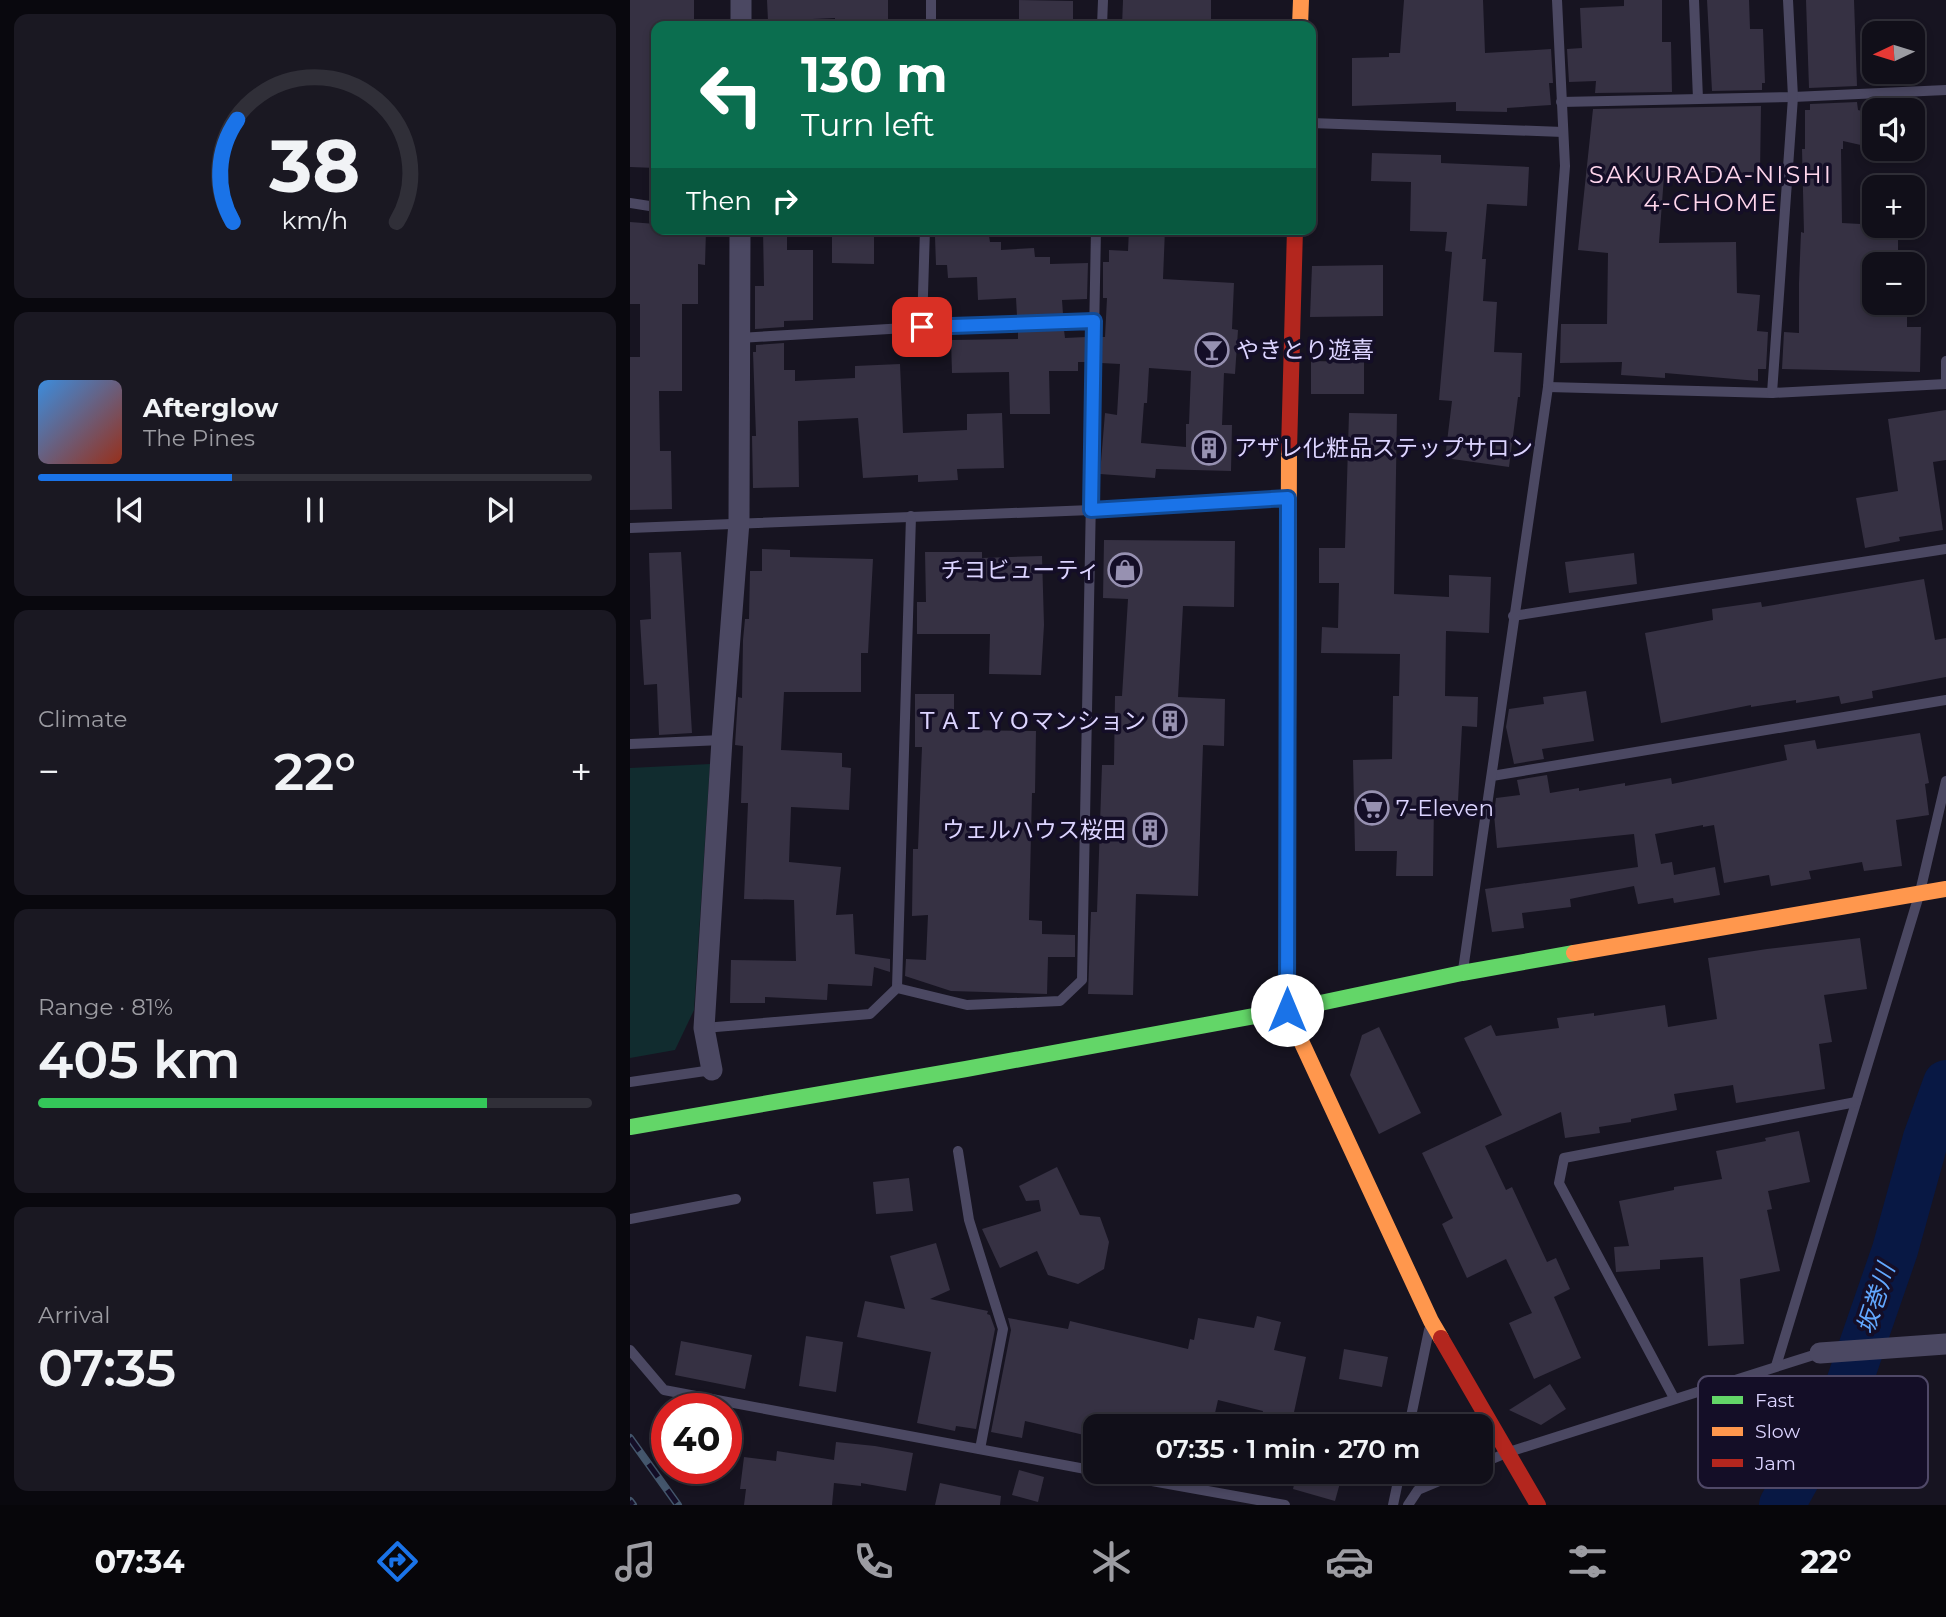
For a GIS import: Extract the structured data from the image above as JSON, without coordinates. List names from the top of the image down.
{
  "districts": ["SAKURADA-NISHI 4-CHOME"],
  "water": ["坂巻川"],
  "places": {
    "bar": ["やきとり遊喜"],
    "building": ["アザレ化粧品ステップサロン", "ＴＡＩＹＯマンション", "ウェルハウス桜田"],
    "shop": ["チヨビューティ"],
    "supermarket": ["7-Eleven"]
  },
  "legend": ["Fast", "Slow", "Jam"],
  "north": "left",
  "page": {
    "map_buttons": ["+", "−"],
    "turn": ["130 m", "Turn left"],
    "then": "Then",
    "song": ["Afterglow", "The Pines"],
    "tile": [
      "Climate",
      ["Range · 81%", "405 km"],
      ["Arrival", "07:35"]
    ],
    "heat": ["−", "22°", "+"],
    "limit": "40",
    "trip": "07:35 · 1 min · 270 m",
    "tabs": ["07:34", "22°"],
    "gauge": ["38", "km/h"]
  }
}
